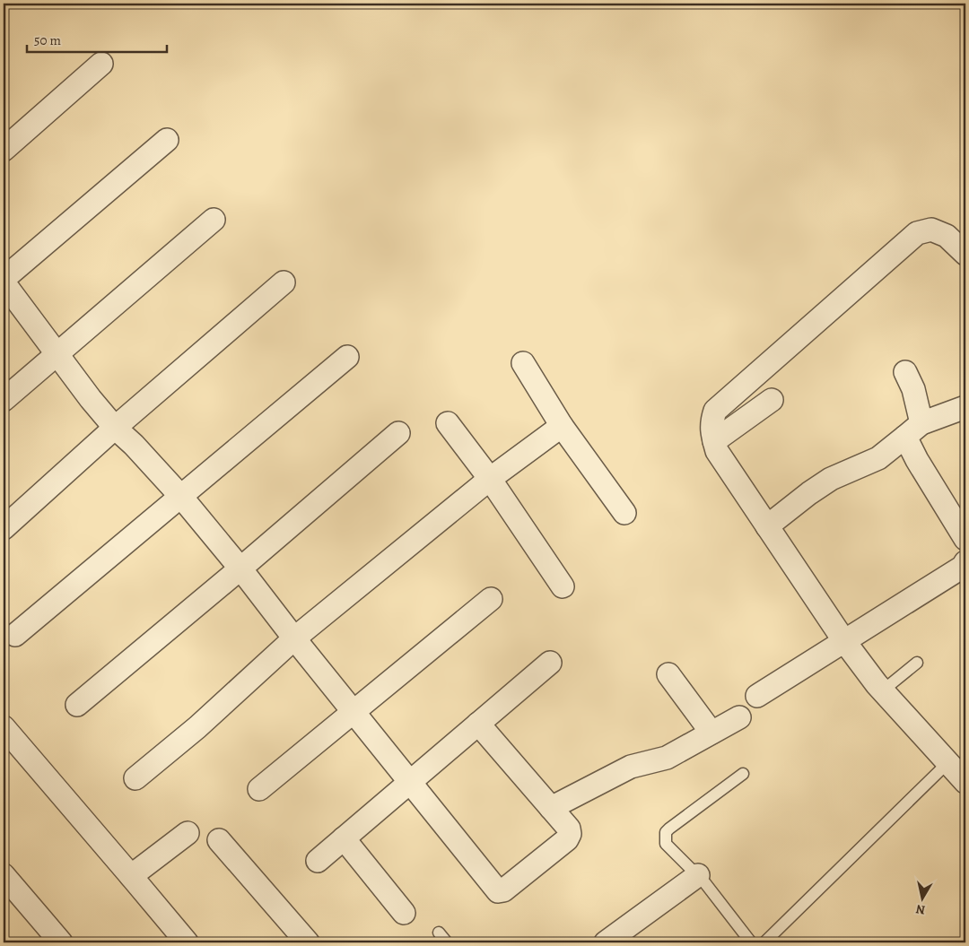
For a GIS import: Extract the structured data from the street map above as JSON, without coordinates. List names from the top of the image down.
{
  "scale_bar": "50 m",
  "north": "bottom"
}
